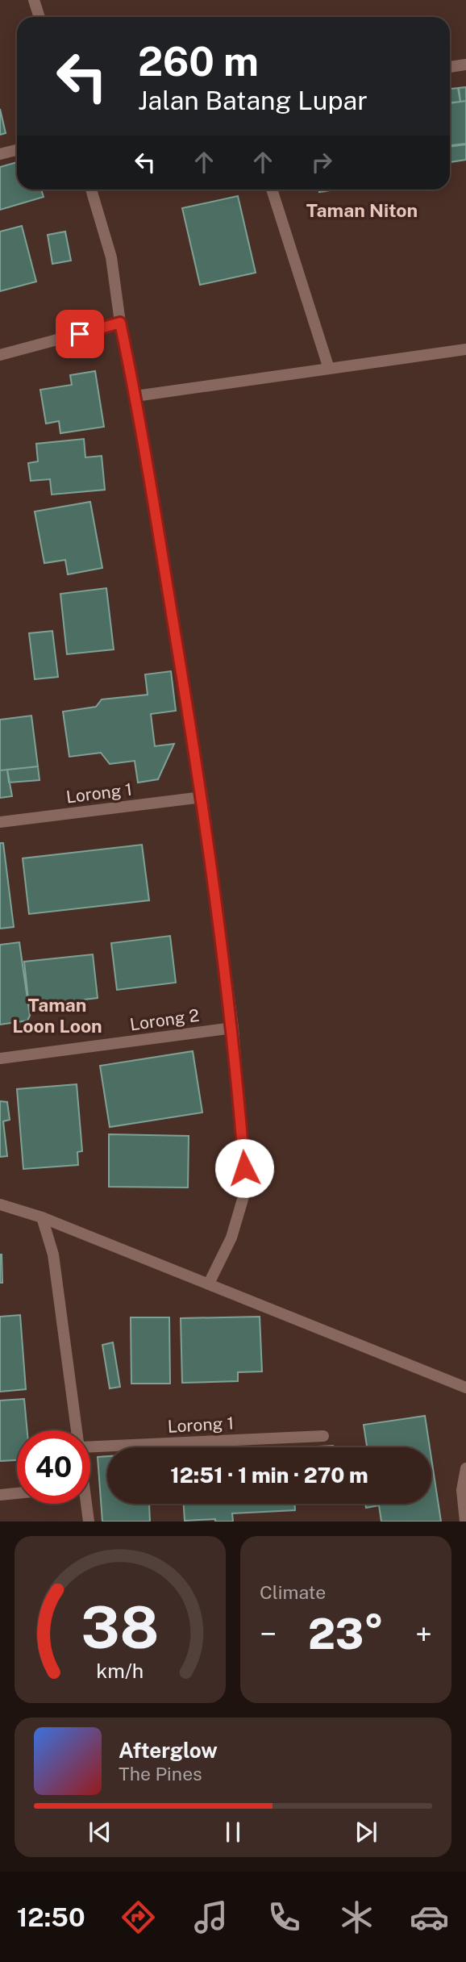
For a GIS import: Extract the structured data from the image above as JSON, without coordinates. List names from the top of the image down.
{
  "streets": {
    "street": ["Lorong 1", "Lorong 2"]
  },
  "districts": ["Taman Niton", "Taman Loon Loon"],
  "page": {
    "turn": ["260 m", "Jalan Batang Lupar"],
    "limit": "40",
    "trip": "12:51 · 1 min · 270 m",
    "tile": "Climate",
    "heat": ["−", "23°", "+"],
    "song": ["Afterglow", "The Pines"],
    "tabs": "12:50",
    "gauge": ["38", "km/h"]
  }
}
